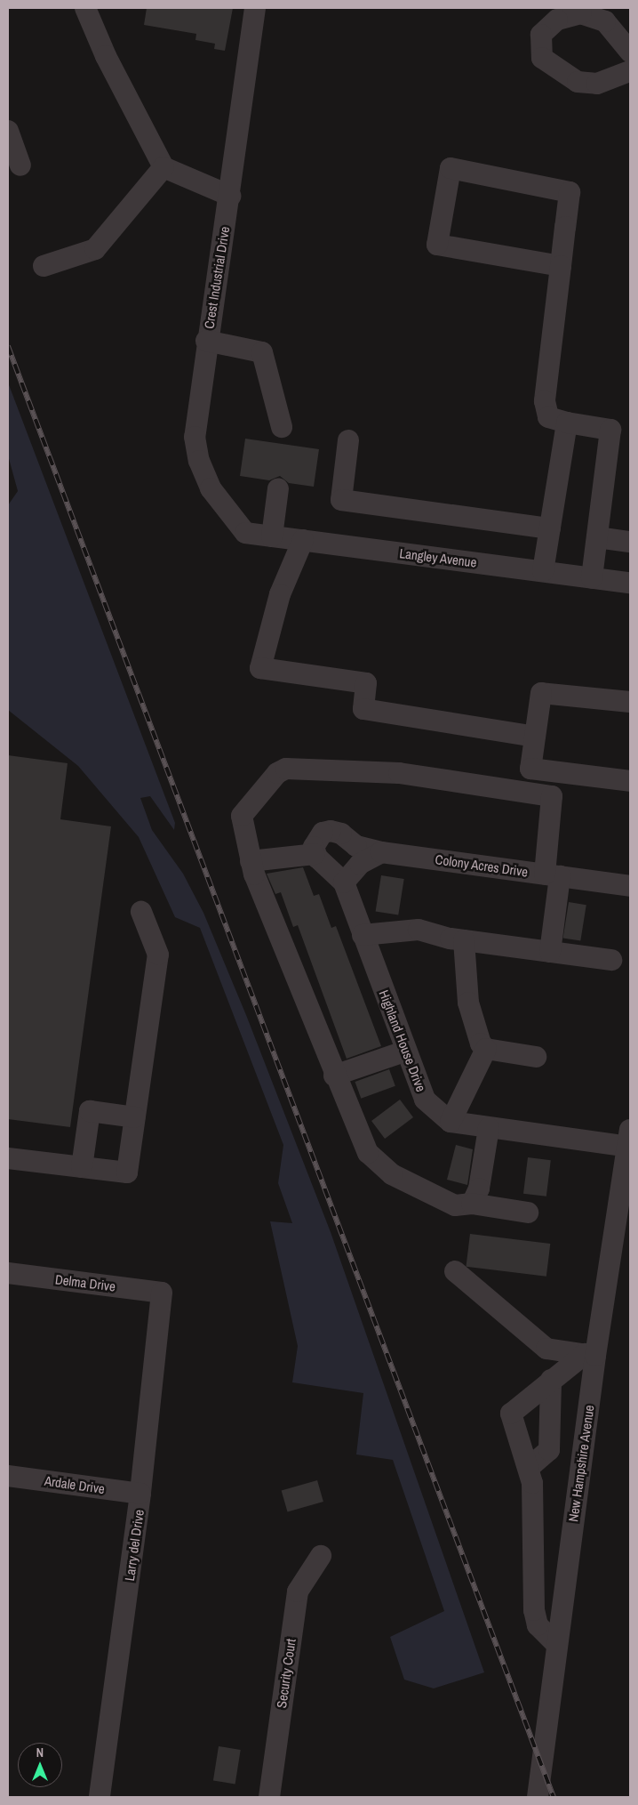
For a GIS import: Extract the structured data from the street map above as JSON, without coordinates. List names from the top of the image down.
{
  "streets": {
    "street": [
      "Crest Industrial Drive",
      "Langley Avenue",
      "Colony Acres Drive",
      "Highland House Drive",
      "Delma Drive",
      "New Hampshire Avenue",
      "Ardale Drive",
      "Larry del Drive",
      "Security Court"
    ]
  },
  "crossings": [
    ["Crest Industrial Drive", "Langley Avenue"],
    ["Delma Drive", "Larry del Drive"],
    ["Ardale Drive", "Larry del Drive"]
  ],
  "north": "top"
}
